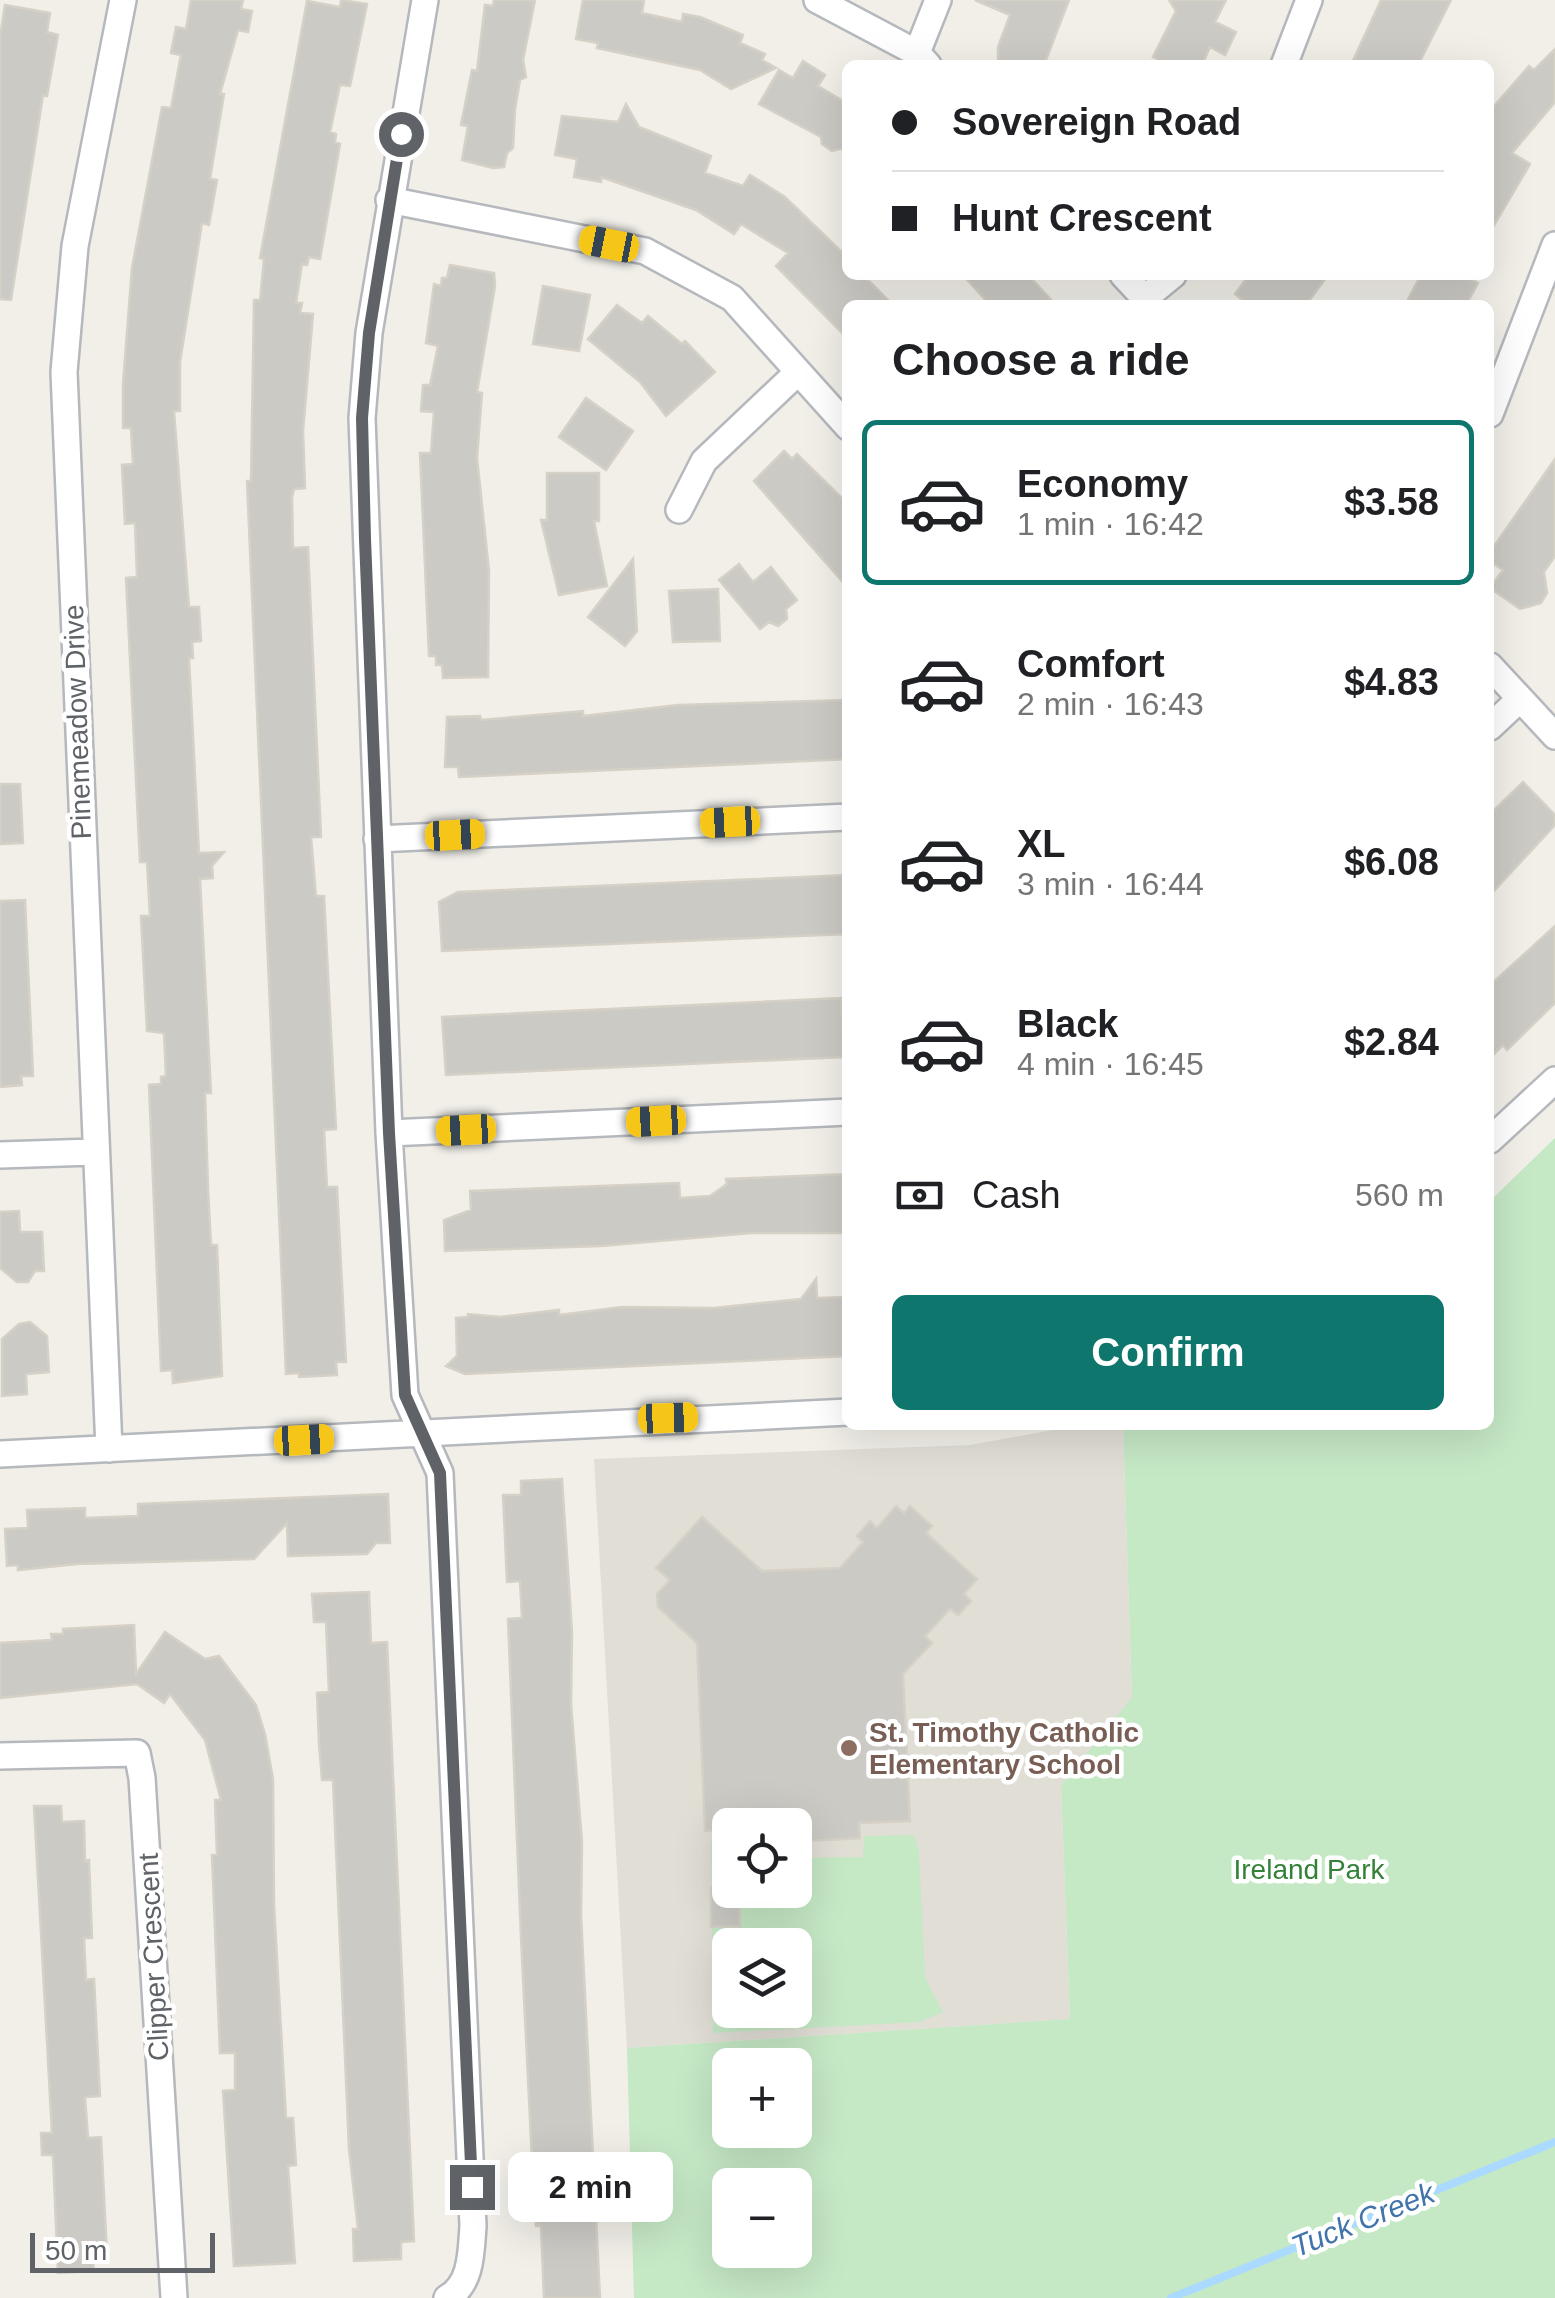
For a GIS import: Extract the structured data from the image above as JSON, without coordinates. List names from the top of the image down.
{
  "streets": {
    "street": ["Pinemeadow Drive", "Clipper Crescent"]
  },
  "water": ["Tuck Creek"],
  "parks": ["Ireland Park"],
  "places": ["St. Timothy Catholic Elementary School"],
  "scale_bar": "50 m",
  "page": {
    "banner": ["Sovereign Road", "Hunt Crescent"],
    "heading": "Choose a ride",
    "list": [
      {
        "name": "Economy",
        "note": "1 min · 16:42",
        "value": "$3.58"
      },
      {
        "name": "Comfort",
        "note": "2 min · 16:43",
        "value": "$4.83"
      },
      {
        "name": "XL",
        "note": "3 min · 16:44",
        "value": "$6.08"
      },
      {
        "name": "Black",
        "note": "4 min · 16:45",
        "value": "$2.84"
      }
    ],
    "pay": ["Cash", "560 m"],
    "buttons": "Confirm",
    "map_buttons": ["+", "−"],
    "bubble": "2 min",
    "scale": "50 m"
  }
}
